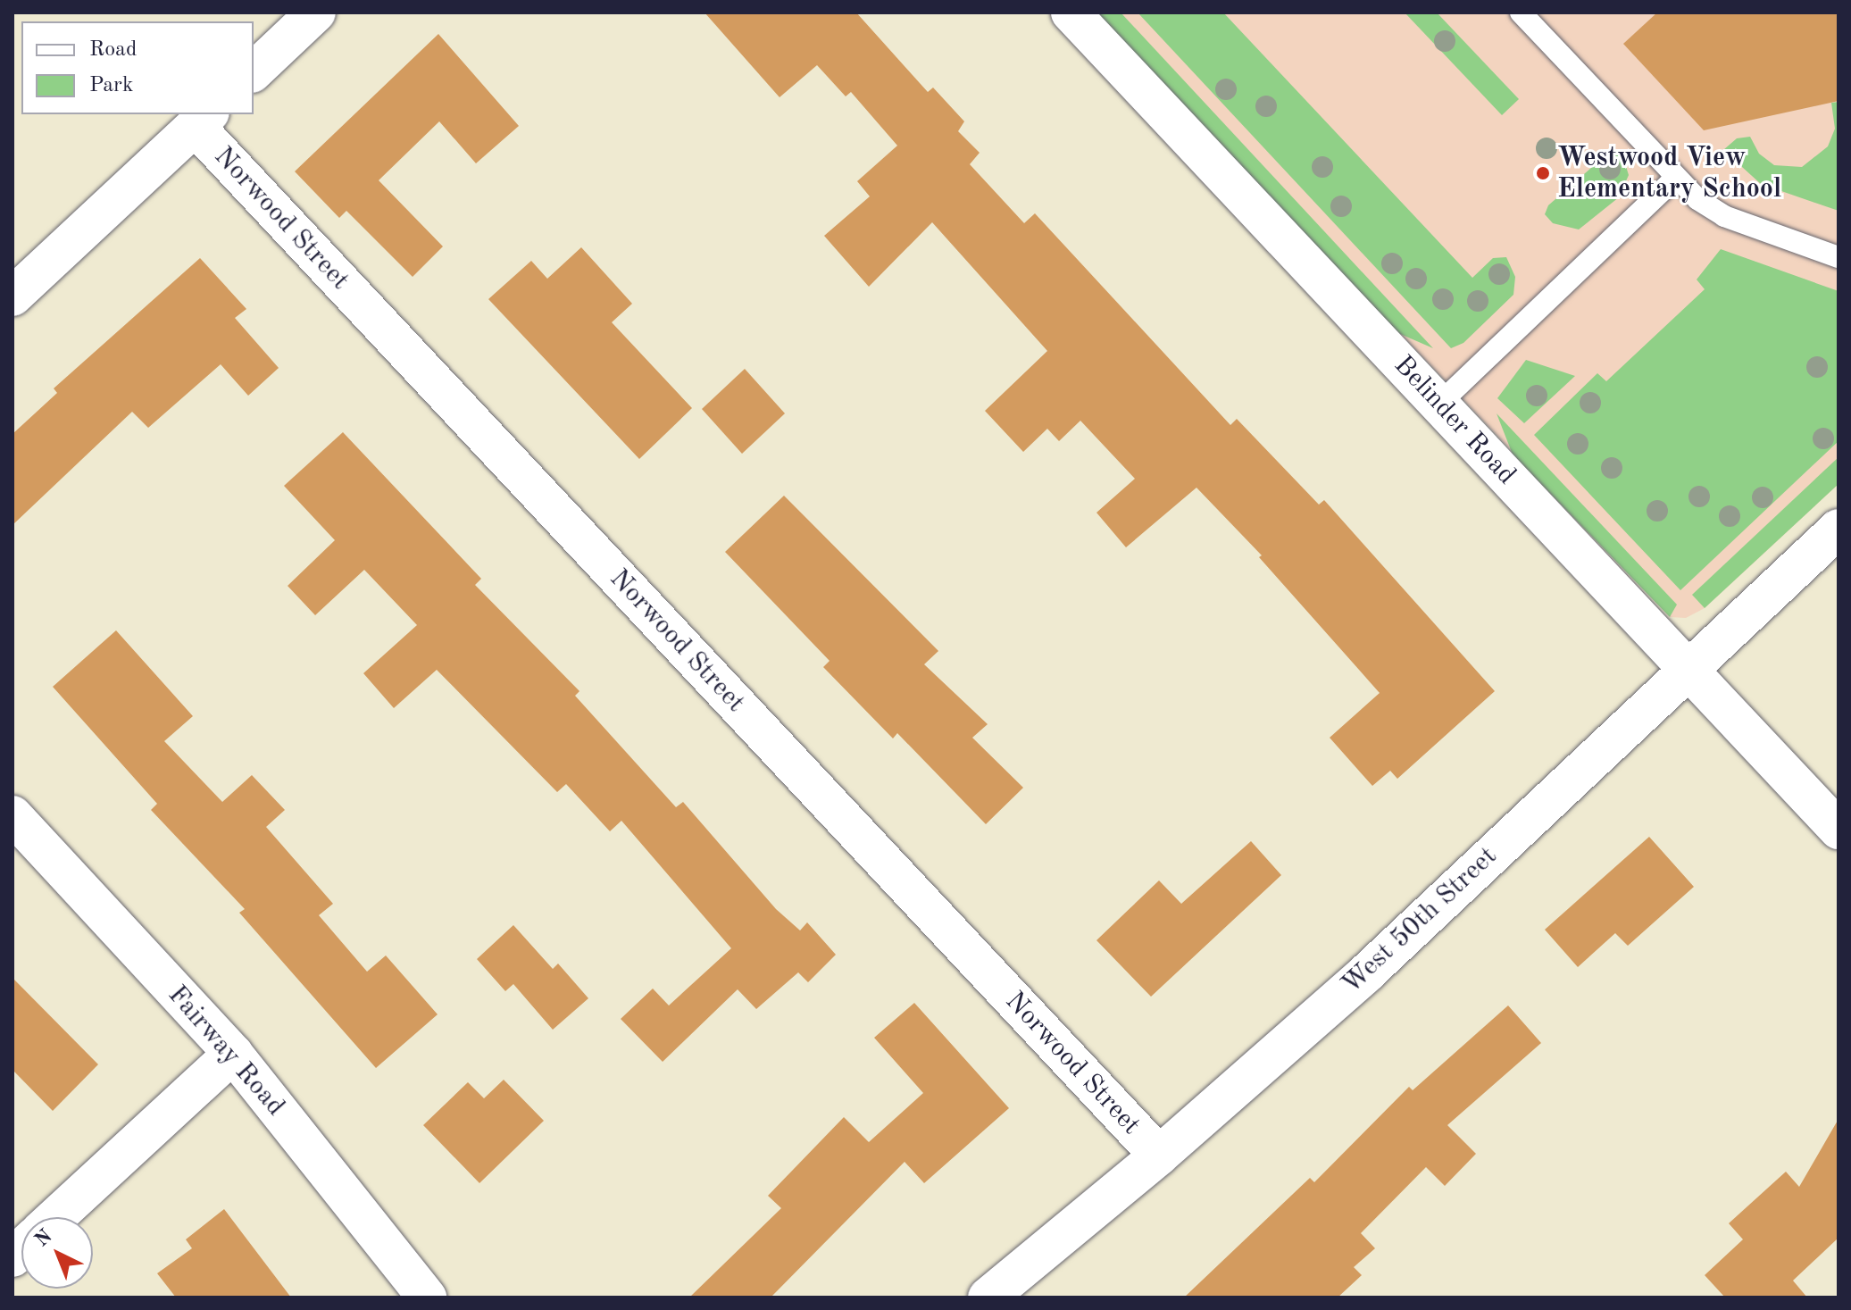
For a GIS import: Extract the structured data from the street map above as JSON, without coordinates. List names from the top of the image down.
{
  "streets": {
    "street": [
      "Norwood Street",
      "Belinder Road",
      "West 50th Street",
      "Fairway Road"
    ]
  },
  "crossings": [
    ["Norwood Street", "West 50th Street"],
    ["Belinder Road", "West 50th Street"]
  ],
  "places": ["Westwood View Elementary School"],
  "legend": ["Road", "Park"],
  "north": "top left"
}
